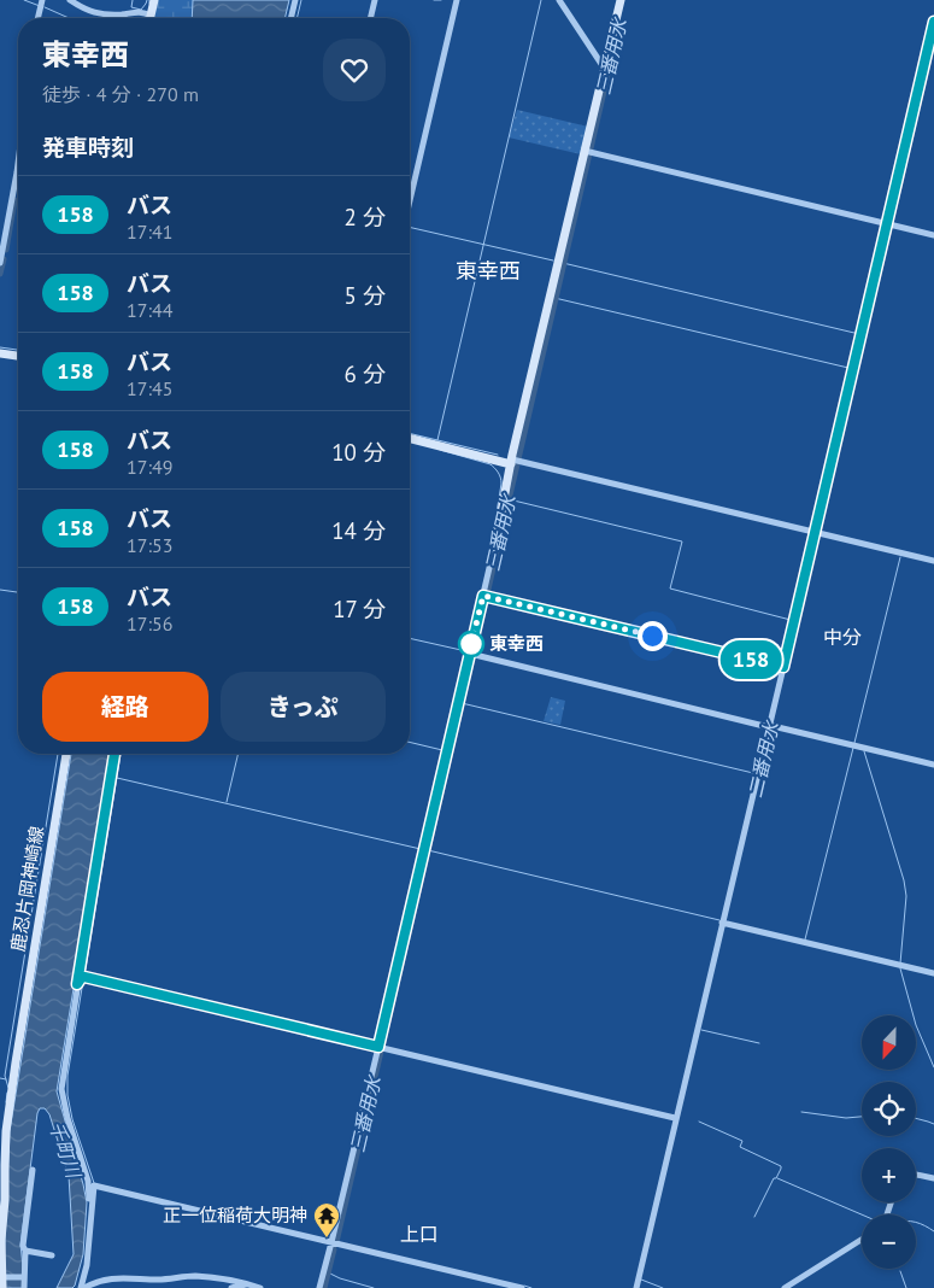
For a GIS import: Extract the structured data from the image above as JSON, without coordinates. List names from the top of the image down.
{
  "streets": {
    "street": ["鹿忍片岡神崎線"]
  },
  "districts": ["東幸西", "中分", "上口"],
  "water": ["三番用水", "二番用水", "千町川"],
  "places": {
    "other": ["東幸西"],
    "temple": ["正一位稲荷大明神"]
  },
  "lines": ["bus line 158"],
  "north": "bottom",
  "page": {
    "on_map": "158",
    "heading": [
      ["東幸西", "徒歩 · 4 分 · 270 m"],
      "発車時刻"
    ],
    "list": [
      {
        "mark": "158",
        "name": "バス",
        "note": "17:41",
        "value": "2 分"
      },
      {
        "mark": "158",
        "name": "バス",
        "note": "17:44",
        "value": "5 分"
      },
      {
        "mark": "158",
        "name": "バス",
        "note": "17:45",
        "value": "6 分"
      },
      {
        "mark": "158",
        "name": "バス",
        "note": "17:49",
        "value": "10 分"
      },
      {
        "mark": "158",
        "name": "バス",
        "note": "17:53",
        "value": "14 分"
      },
      {
        "mark": "158",
        "name": "バス",
        "note": "17:56",
        "value": "17 分"
      }
    ],
    "buttons": ["経路", "きっぷ"],
    "map_buttons": ["+", "−"]
  }
}
